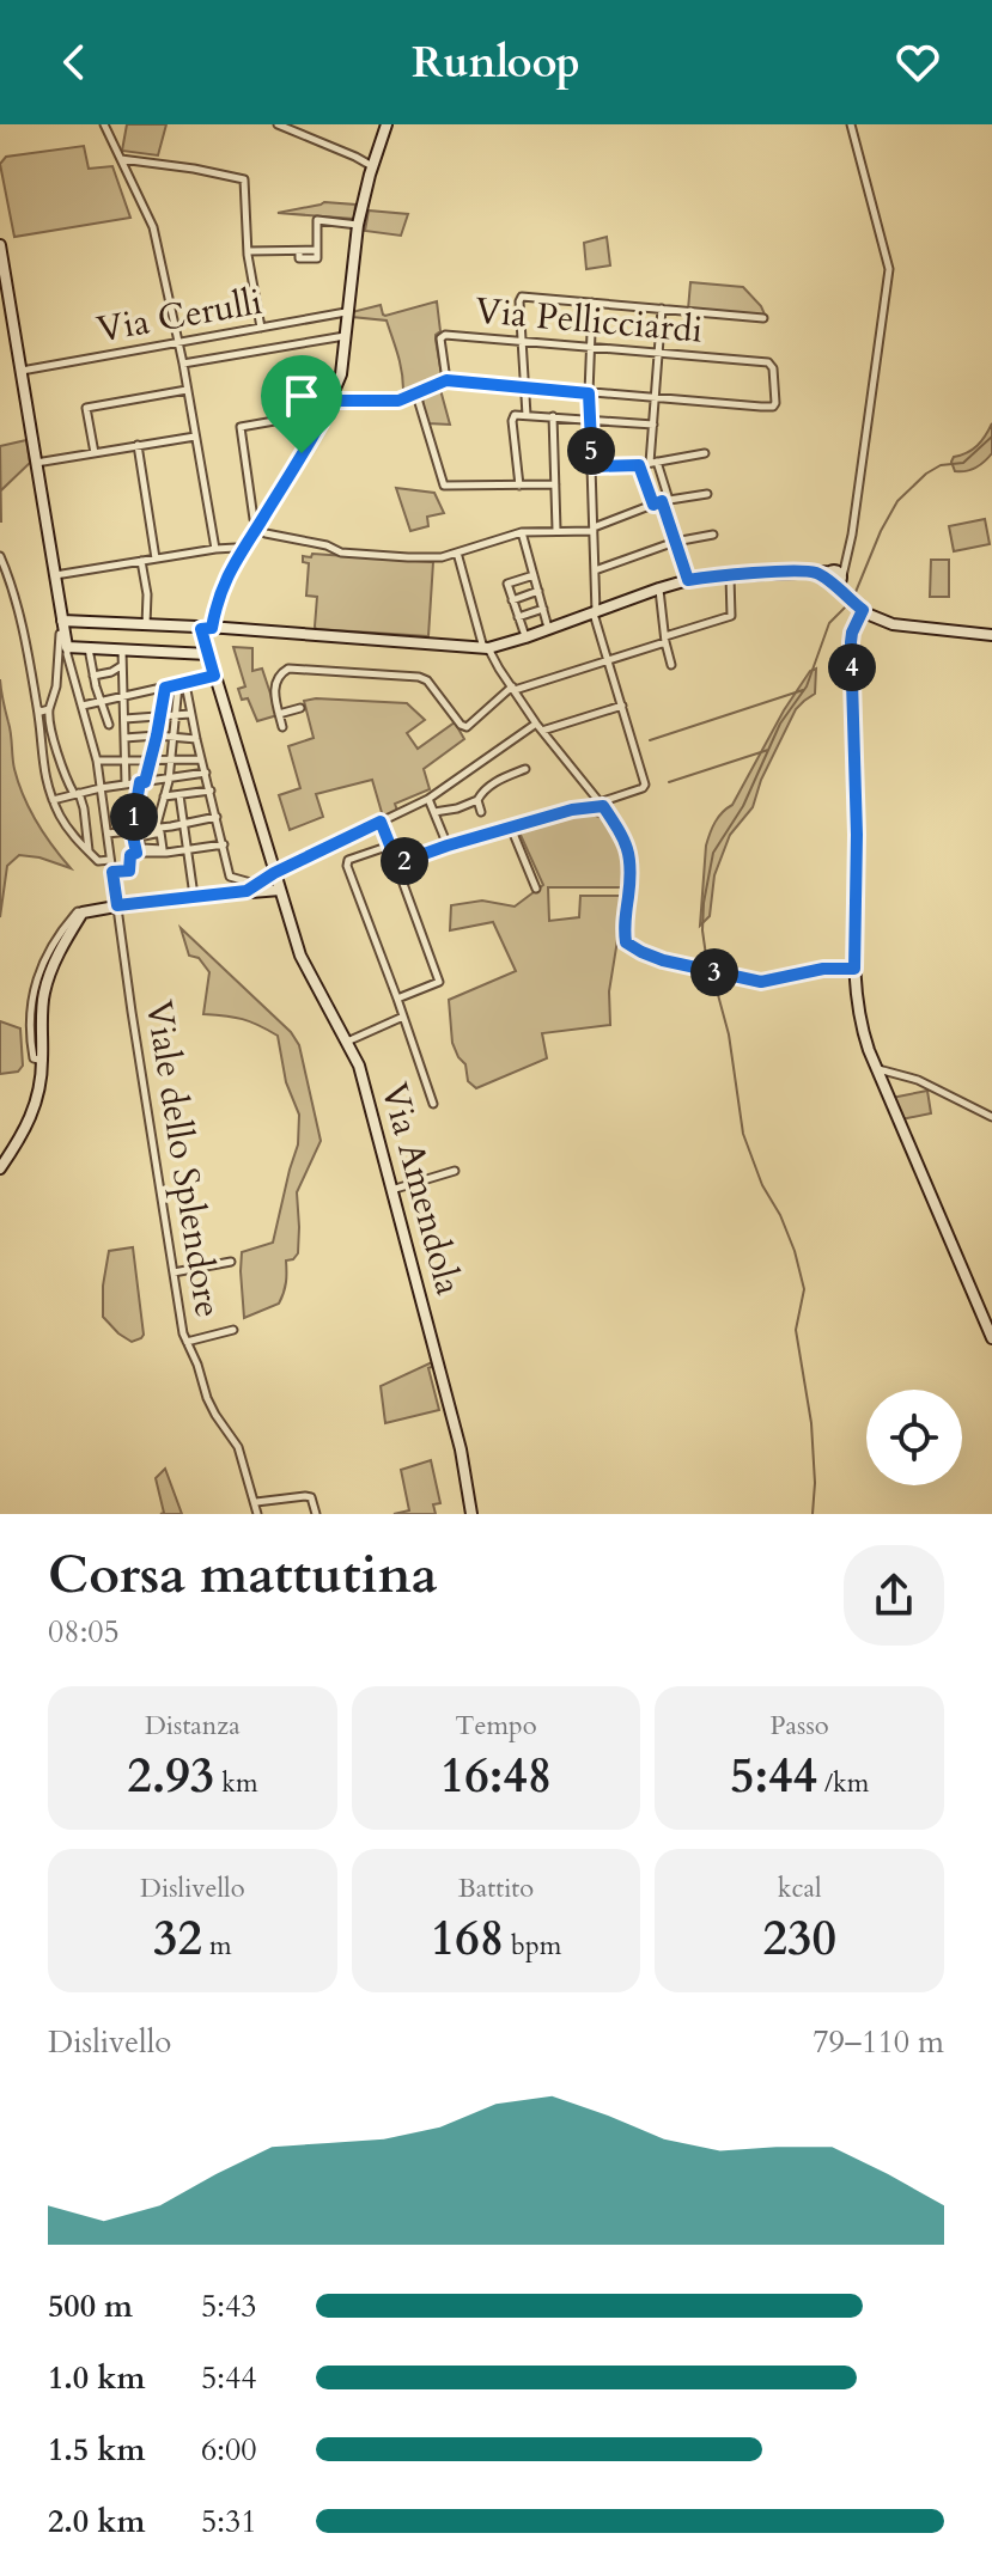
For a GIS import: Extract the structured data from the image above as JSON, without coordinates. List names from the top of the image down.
{
  "streets": {
    "main road": ["Via Amendola"],
    "street": ["Via Cerulli", "Via Pellicciardi", "Viale dello Splendore"]
  },
  "page": {
    "header": "Runloop",
    "pins": [
      "5",
      "4",
      "1",
      "2",
      "3"
    ],
    "heading": ["Corsa mattutina", "08:05"],
    "stats": [
      ["Distanza", "2.93 km"],
      ["Tempo", "16:48"],
      ["Passo", "5:44 /km"],
      ["Dislivello", "32 m"],
      ["Battito", "168 bpm"],
      ["kcal", "230"]
    ],
    "chart": ["Dislivello", "79–110 m"],
    "list": [
      {
        "name": "500 m",
        "note": "5:43"
      },
      {
        "name": "1.0 km",
        "note": "5:44"
      },
      {
        "name": "1.5 km",
        "note": "6:00"
      },
      {
        "name": "2.0 km",
        "note": "5:31"
      }
    ]
  }
}
